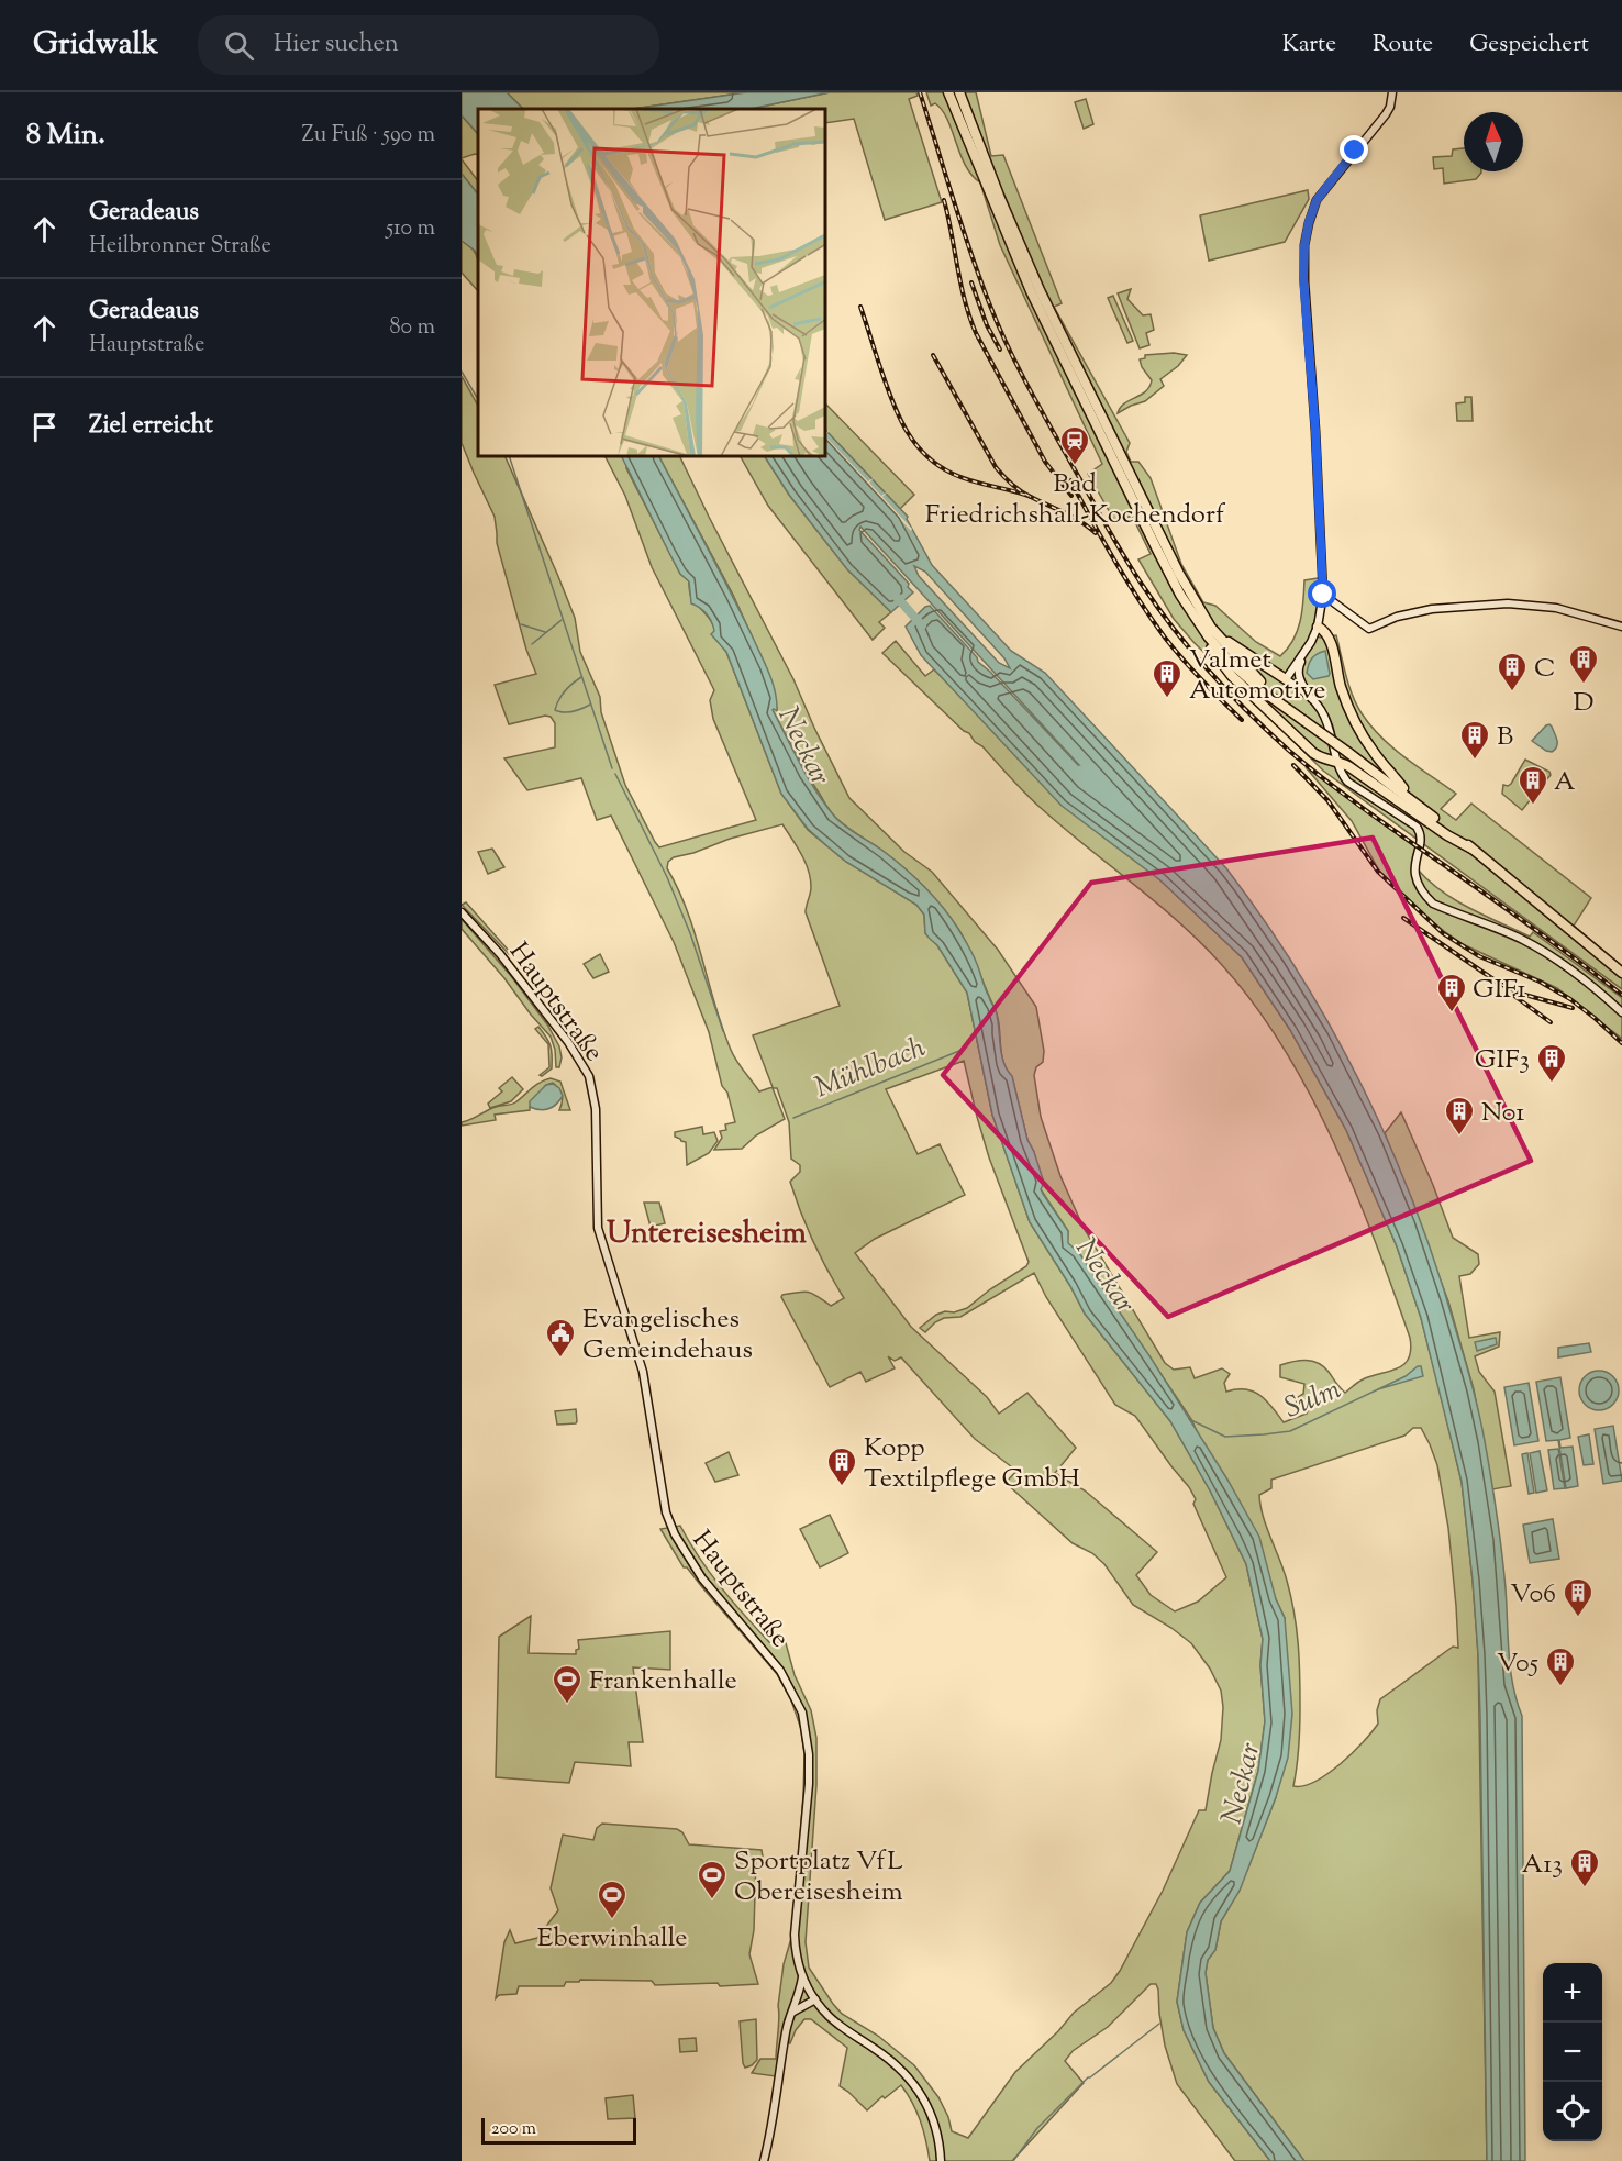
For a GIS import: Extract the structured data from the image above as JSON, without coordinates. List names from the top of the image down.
{
  "streets": {
    "main road": ["Hauptstraße"]
  },
  "districts": ["Untereisesheim"],
  "water": ["Neckar", "Mühlbach", "Sulm"],
  "places": {
    "station": ["Bad Friedrichshall-Kochendorf"],
    "building": [
      "D",
      "C",
      "Valmet Automotive",
      "B",
      "A",
      "GIF1",
      "GIF3",
      "N01",
      "Kopp Textilpflege GmbH",
      "V06",
      "V05",
      "A13"
    ],
    "public building": ["Evangelisches Gemeindehaus"],
    "sports": ["Frankenhalle", "Sportplatz VfL Obereisesheim", "Eberwinhalle"]
  },
  "scale_bar": "200 m",
  "north": "top",
  "page": {
    "header": "Gridwalk",
    "search": "Hier suchen",
    "nav": ["Karte", "Route", "Gespeichert"],
    "heading": ["8 Min.", "Zu Fuß · 590 m"],
    "list": [
      ["Geradeaus", "Heilbronner Straße", "510 m"],
      ["Geradeaus", "Hauptstraße", "80 m"],
      "Ziel erreicht"
    ],
    "map_buttons": ["+", "−"],
    "scale": "200 m"
  }
}
